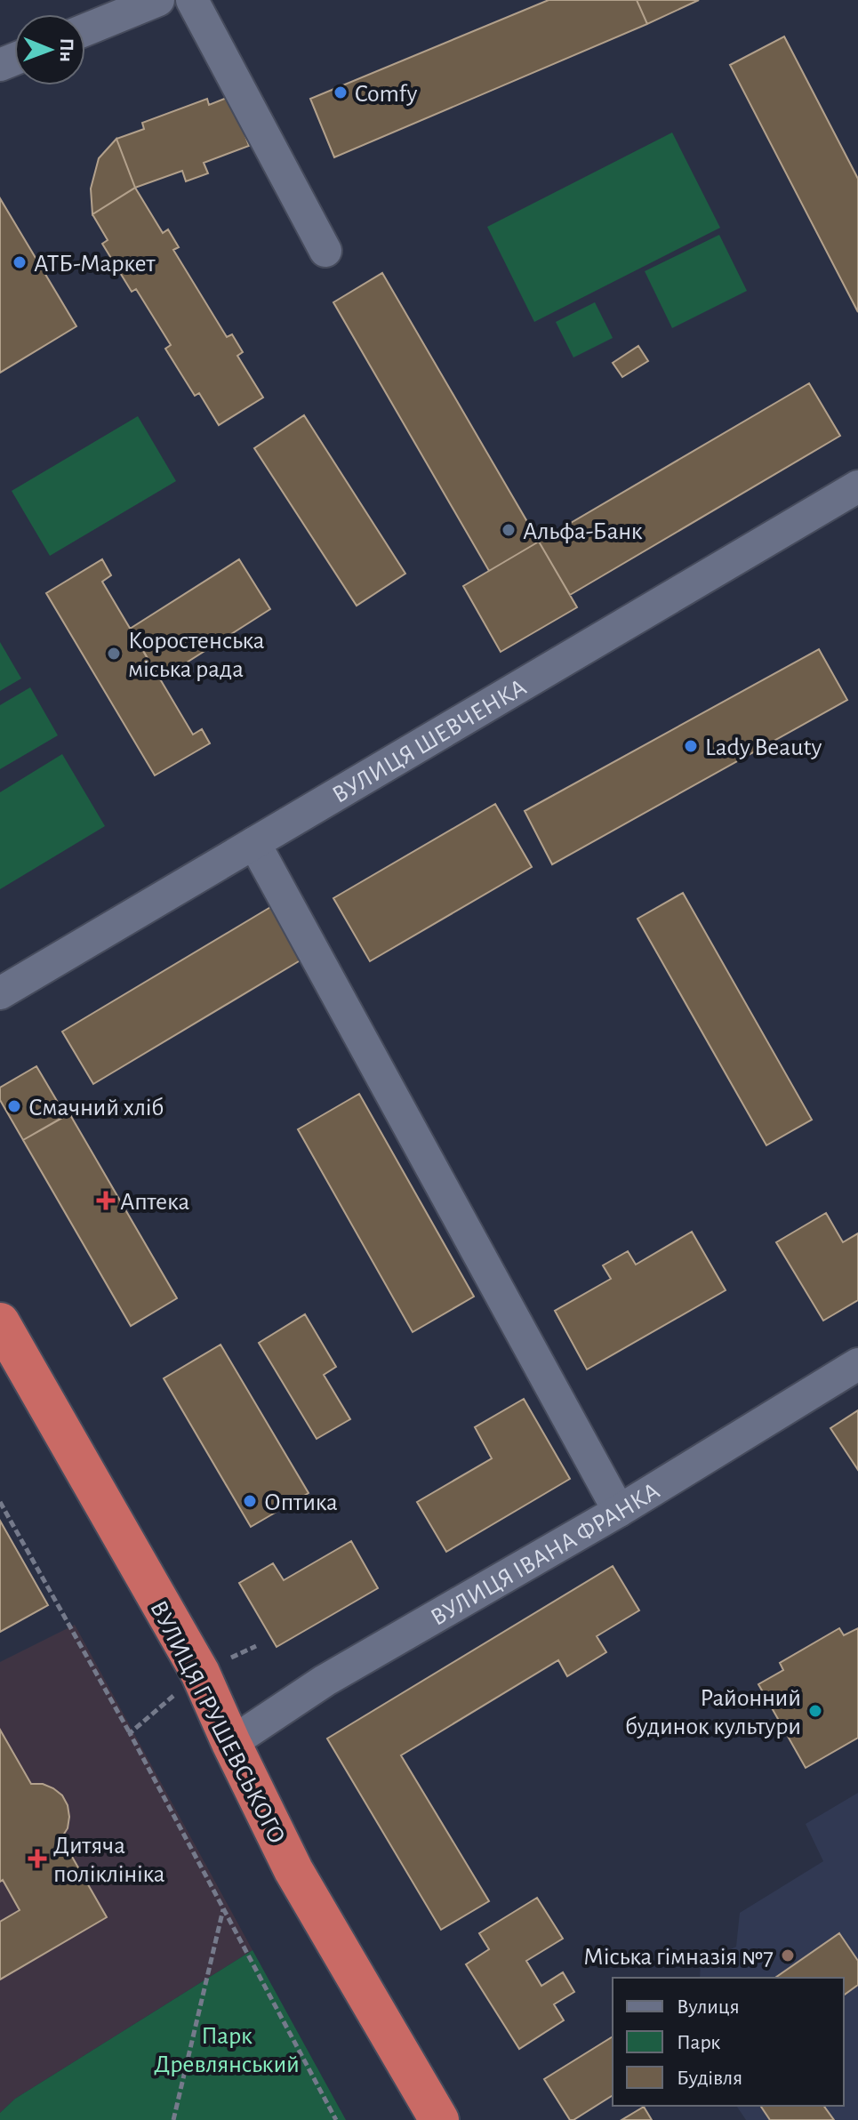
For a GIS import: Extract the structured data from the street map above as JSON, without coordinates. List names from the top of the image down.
{
  "streets": {
    "highway": ["ВУЛИЦЯ ГРУШЕВСЬКОГО"],
    "street": ["ВУЛИЦЯ ШЕВЧЕНКА", "ВУЛИЦЯ ІВАНА ФРАНКА"]
  },
  "crossings": [
    ["ВУЛИЦЯ ІВАНА ФРАНКА", "ВУЛИЦЯ ГРУШЕВСЬКОГО"]
  ],
  "parks": ["Парк Древлянський"],
  "places": {
    "other": [
      "Comfy",
      "АТБ-Маркет",
      "Альфа-Банк",
      "Коростенська міська рада",
      "Lady Beauty",
      "Смачний хліб",
      "Оптика",
      "Районний будинок культури",
      "Міська гімназія №7"
    ],
    "health": ["Аптека", "Дитяча поліклініка"]
  },
  "legend": ["Вулиця", "Парк", "Будівля"],
  "north": "right"
}
